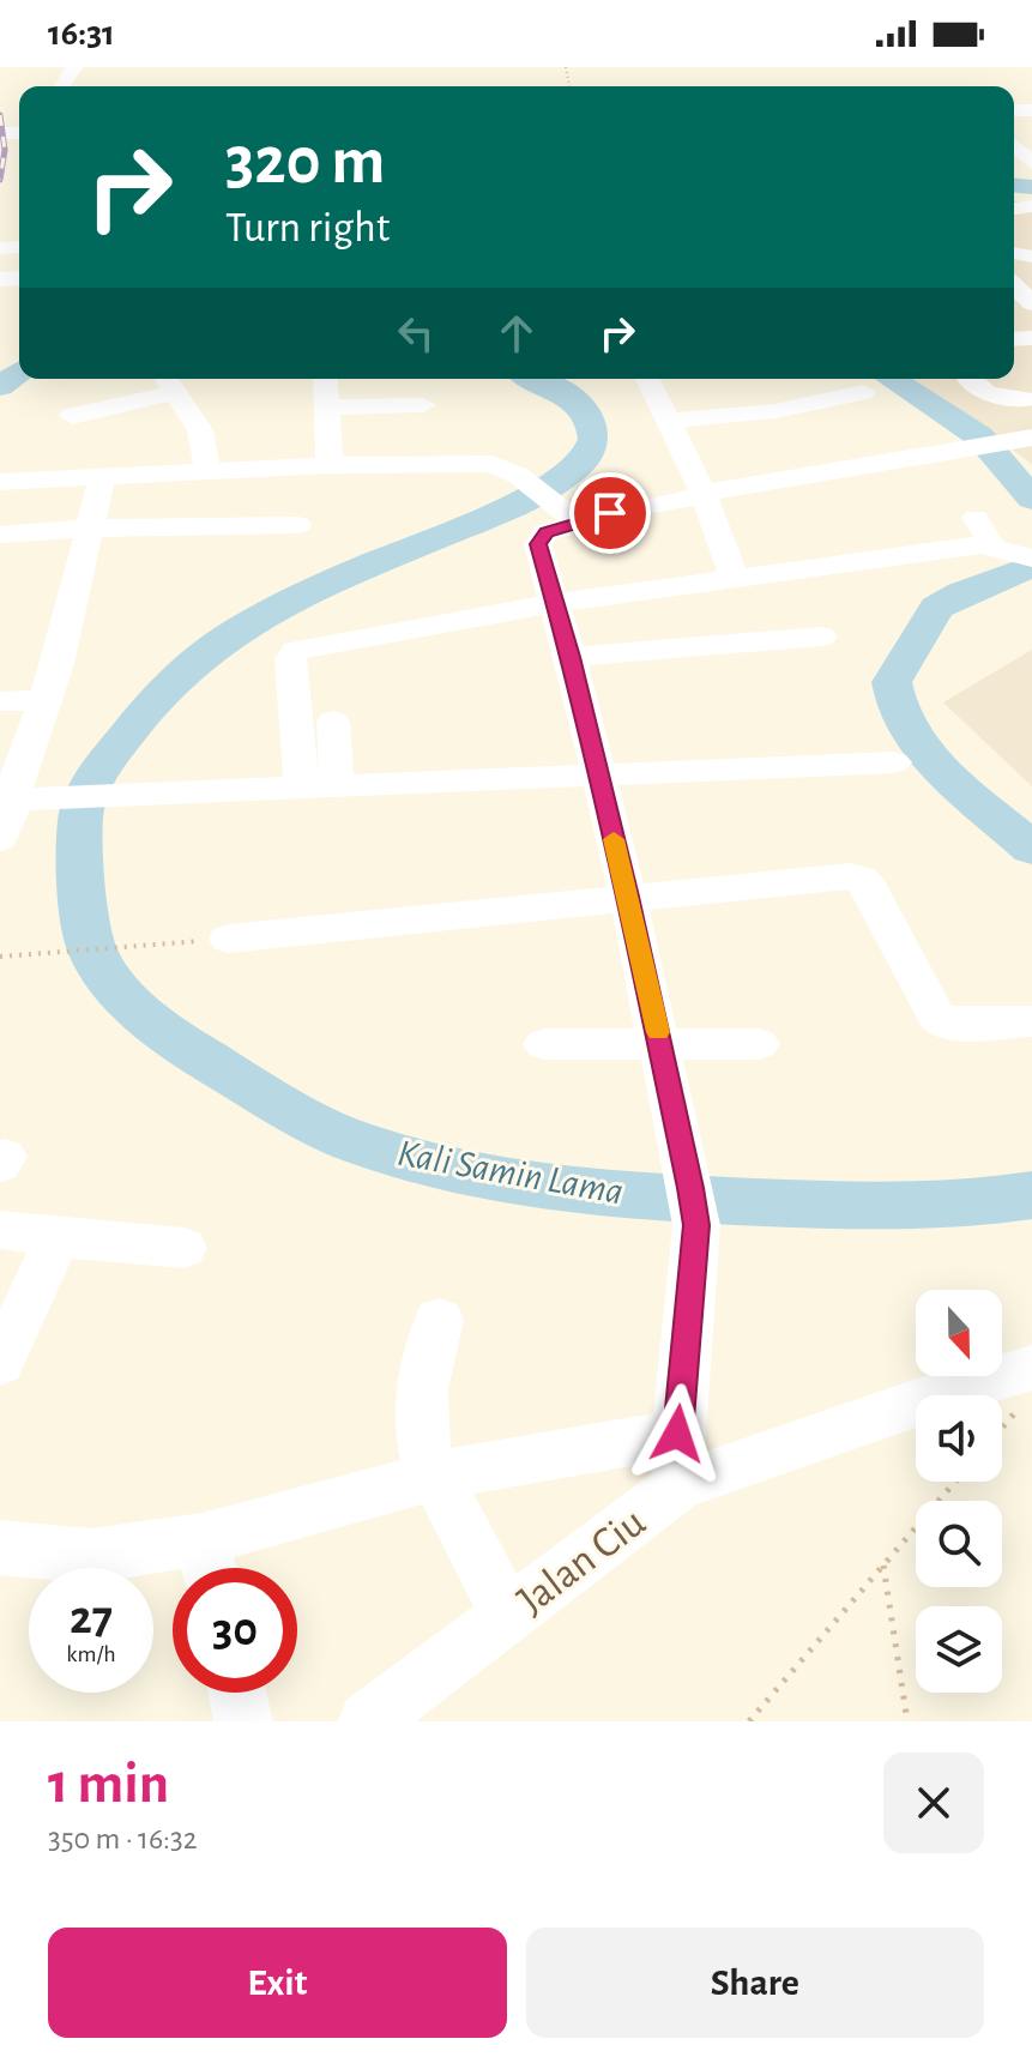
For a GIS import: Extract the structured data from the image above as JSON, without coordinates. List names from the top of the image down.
{
  "streets": {
    "street": ["Jalan Ciu"]
  },
  "water": ["Kali Samin Lama"],
  "north": "bottom",
  "page": {
    "status": "16:31",
    "turn": ["320 m", "Turn right"],
    "speed": "27 km/h",
    "limit": "30",
    "heading": ["1 min", "350 m · 16:32"],
    "buttons": ["Exit", "Share"]
  }
}
